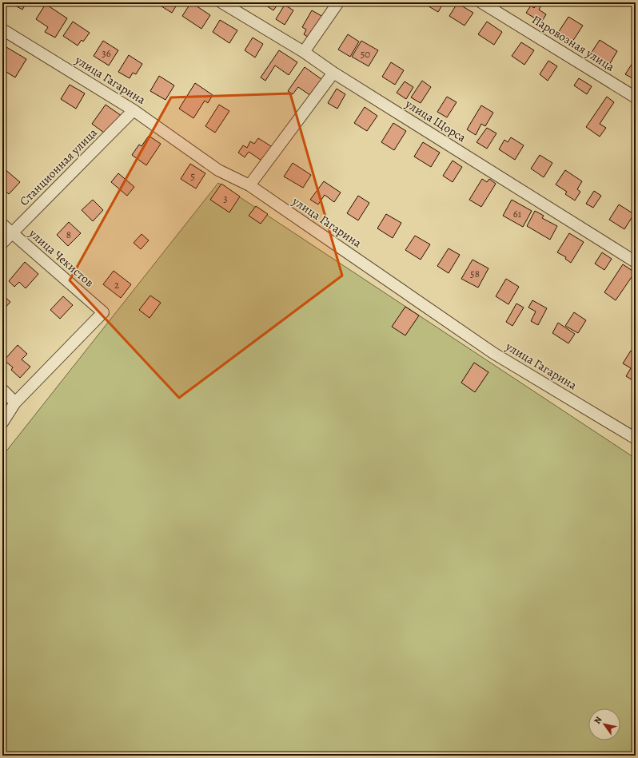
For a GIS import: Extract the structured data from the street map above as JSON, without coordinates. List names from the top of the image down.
{
  "streets": {
    "street": [
      "Паровозная улица",
      "улица Гагарина",
      "улица Щорса",
      "Станционная улица",
      "улица Чекистов"
    ]
  },
  "crossings": [
    ["улица Гагарина", "Станционная улица"],
    ["Станционная улица", "улица Чекистов"]
  ],
  "house_numbers": [
    "36",
    "50",
    "5",
    "3",
    "61",
    "8",
    "58",
    "2"
  ],
  "north": "top left"
}
